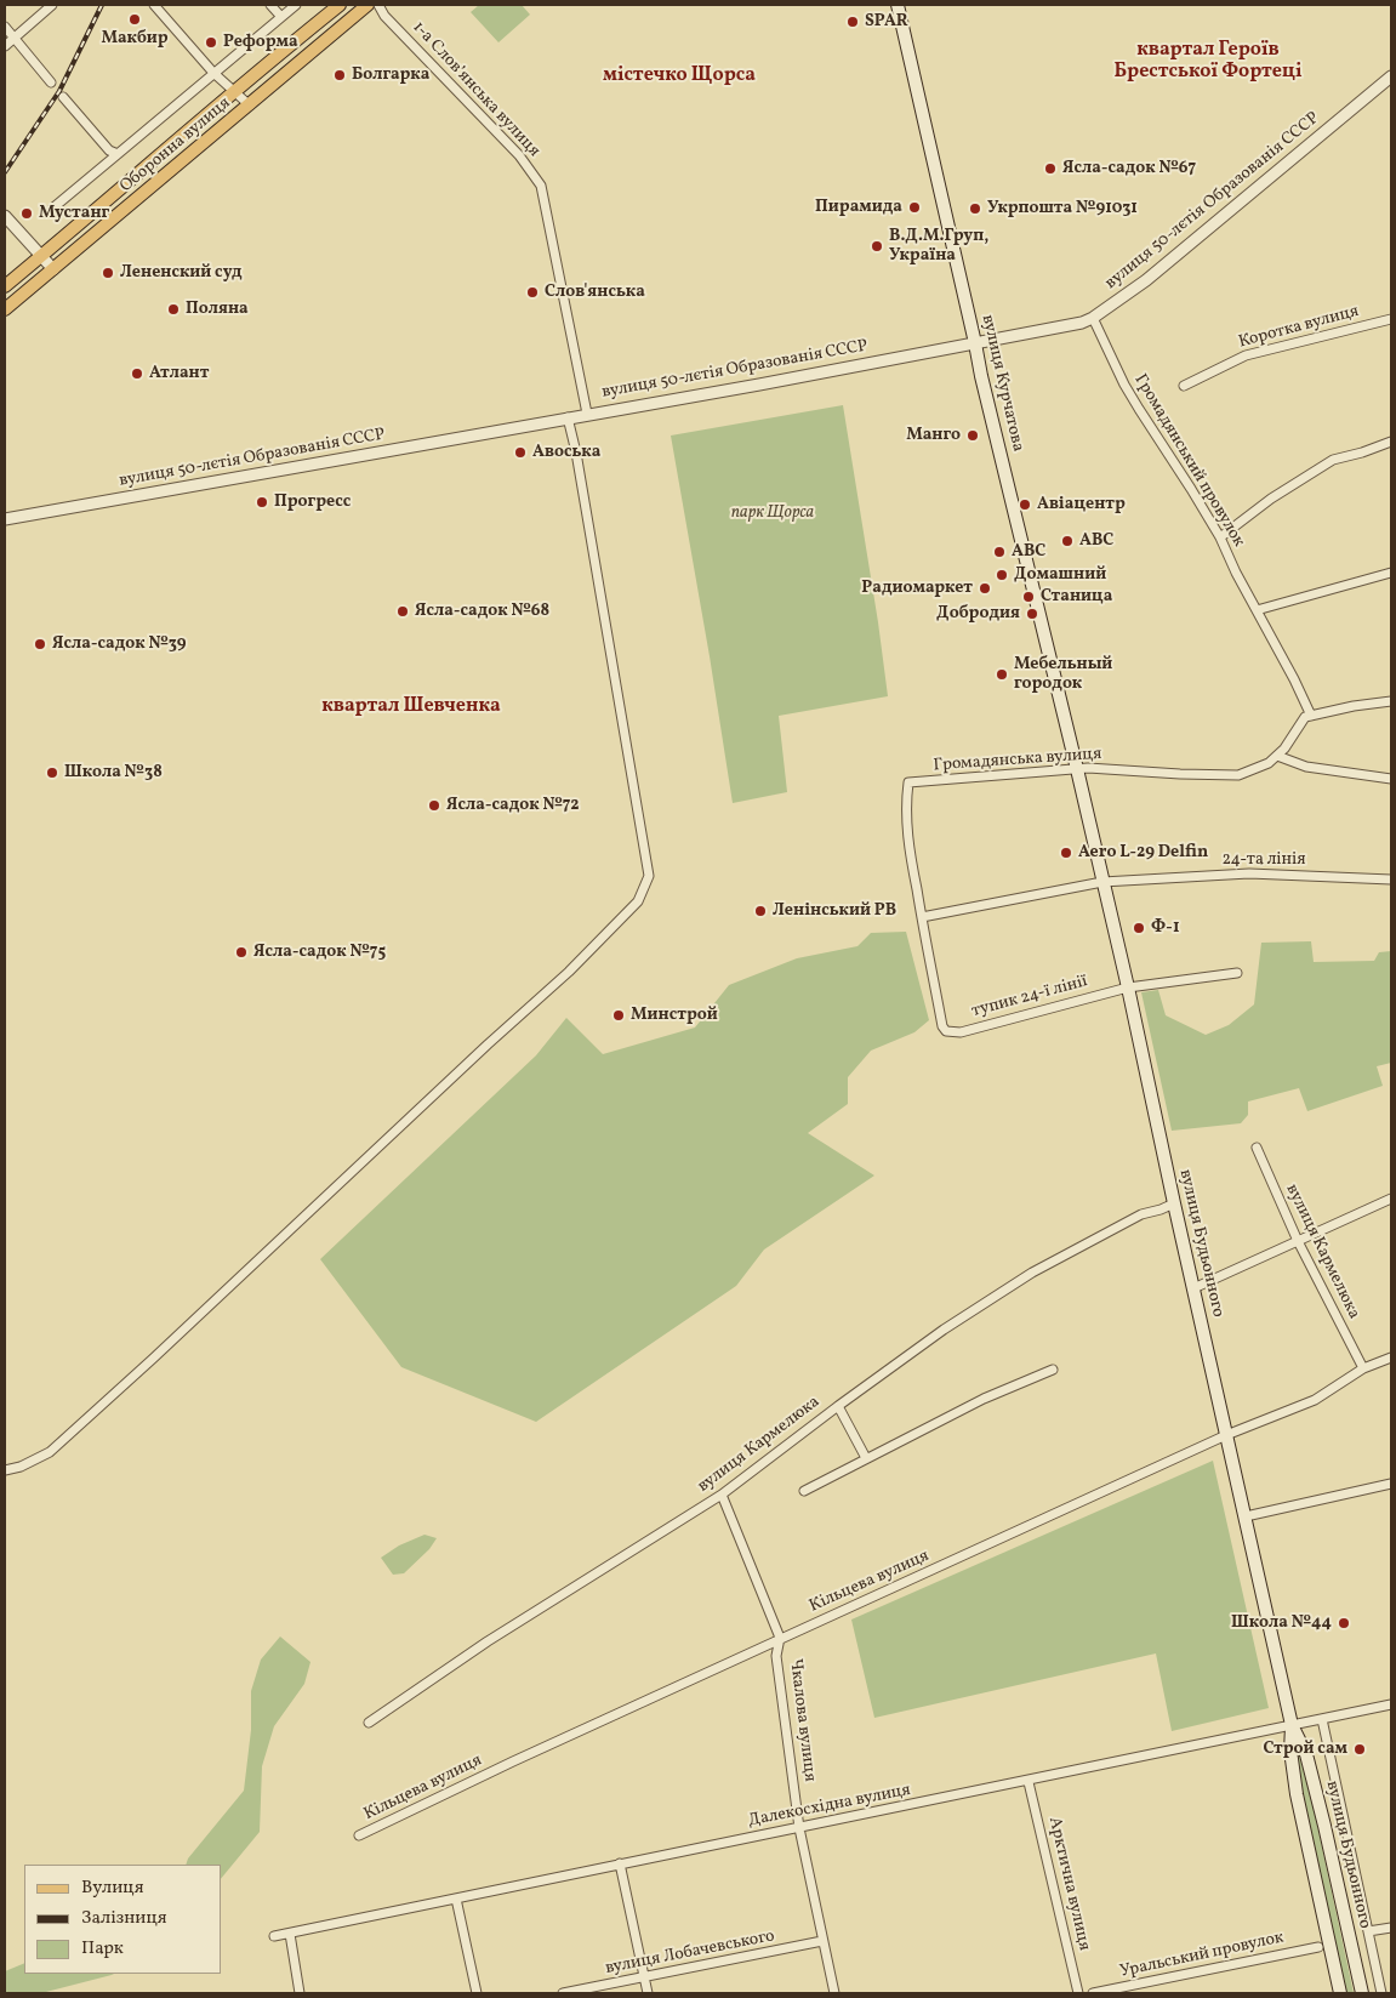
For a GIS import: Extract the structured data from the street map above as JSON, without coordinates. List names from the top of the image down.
{
  "streets": {
    "main road": ["Оборонна вулиця", "вулиця Курчатова", "вулиця Будьонного"],
    "street": [
      "1-а Слов’янська вулиця",
      "вулиця 50-лєтія Образованія СССР",
      "Коротка вулиця",
      "Громадянський провулок",
      "Громадянська вулиця",
      "24-та лінія",
      "тупик 24-ї лінії",
      "вулиця Кармелюка",
      "Кільцева вулиця",
      "Чкалова вулиця",
      "Далекосхідна вулиця",
      "Арктична вулиця",
      "вулиця Лобачевського",
      "Уральський провулок"
    ]
  },
  "crossings": [
    ["1-а Слов’янська вулиця", "вулиця 50-лєтія Образованія СССР"],
    ["вулиця 50-лєтія Образованія СССР", "вулиця Курчатова"],
    ["вулиця 50-лєтія Образованія СССР", "Громадянський провулок"],
    ["вулиця Курчатова", "Громадянська вулиця"],
    ["вулиця Курчатова", "вулиця Будьонного"],
    ["Громадянський провулок", "Громадянська вулиця"],
    ["Громадянська вулиця", "24-та лінія"],
    ["Громадянська вулиця", "тупик 24-ї лінії"],
    ["Громадянська вулиця", "вулиця Будьонного"],
    ["24-та лінія", "тупик 24-ї лінії"],
    ["24-та лінія", "вулиця Будьонного"],
    ["тупик 24-ї лінії", "вулиця Будьонного"],
    ["вулиця Будьонного", "вулиця Кармелюка"],
    ["вулиця Будьонного", "Кільцева вулиця"],
    ["вулиця Будьонного", "Далекосхідна вулиця"],
    ["вулиця Кармелюка", "Кільцева вулиця"],
    ["вулиця Кармелюка", "Чкалова вулиця"],
    ["Кільцева вулиця", "Чкалова вулиця"],
    ["Чкалова вулиця", "Далекосхідна вулиця"],
    ["Чкалова вулиця", "вулиця Лобачевського"],
    ["Далекосхідна вулиця", "Арктична вулиця"]
  ],
  "districts": ["квартал Героїв Брестської Фортеці", "містечко Щорса", "квартал Шевченка"],
  "parks": ["парк Щорса"],
  "places": [
    "Макбир",
    "SPAR",
    "Реформа",
    "Болгарка",
    "Ясла-садок №67",
    "Пирамида",
    "Укрпошта №91031",
    "Мустанг",
    "В.Д.М.Груп, Україна",
    "Лененский суд",
    "Слов'янська",
    "Поляна",
    "Атлант",
    "Манго",
    "Авоська",
    "Прогресс",
    "Авіацентр",
    "ABC",
    "АВС",
    "Домашний",
    "Радиомаркет",
    "Станица",
    "Ясла-садок №68",
    "Добродия",
    "Ясла-садок №39",
    "Мебельный городок",
    "Школа №38",
    "Ясла-садок №72",
    "Aero L-29 Delfin",
    "Ленінський РВ",
    "Ф-1",
    "Ясла-садок №75",
    "Минстрой",
    "Школа №44",
    "Строй сам"
  ],
  "legend": ["Вулиця", "Залізниця", "Парк"]
}
